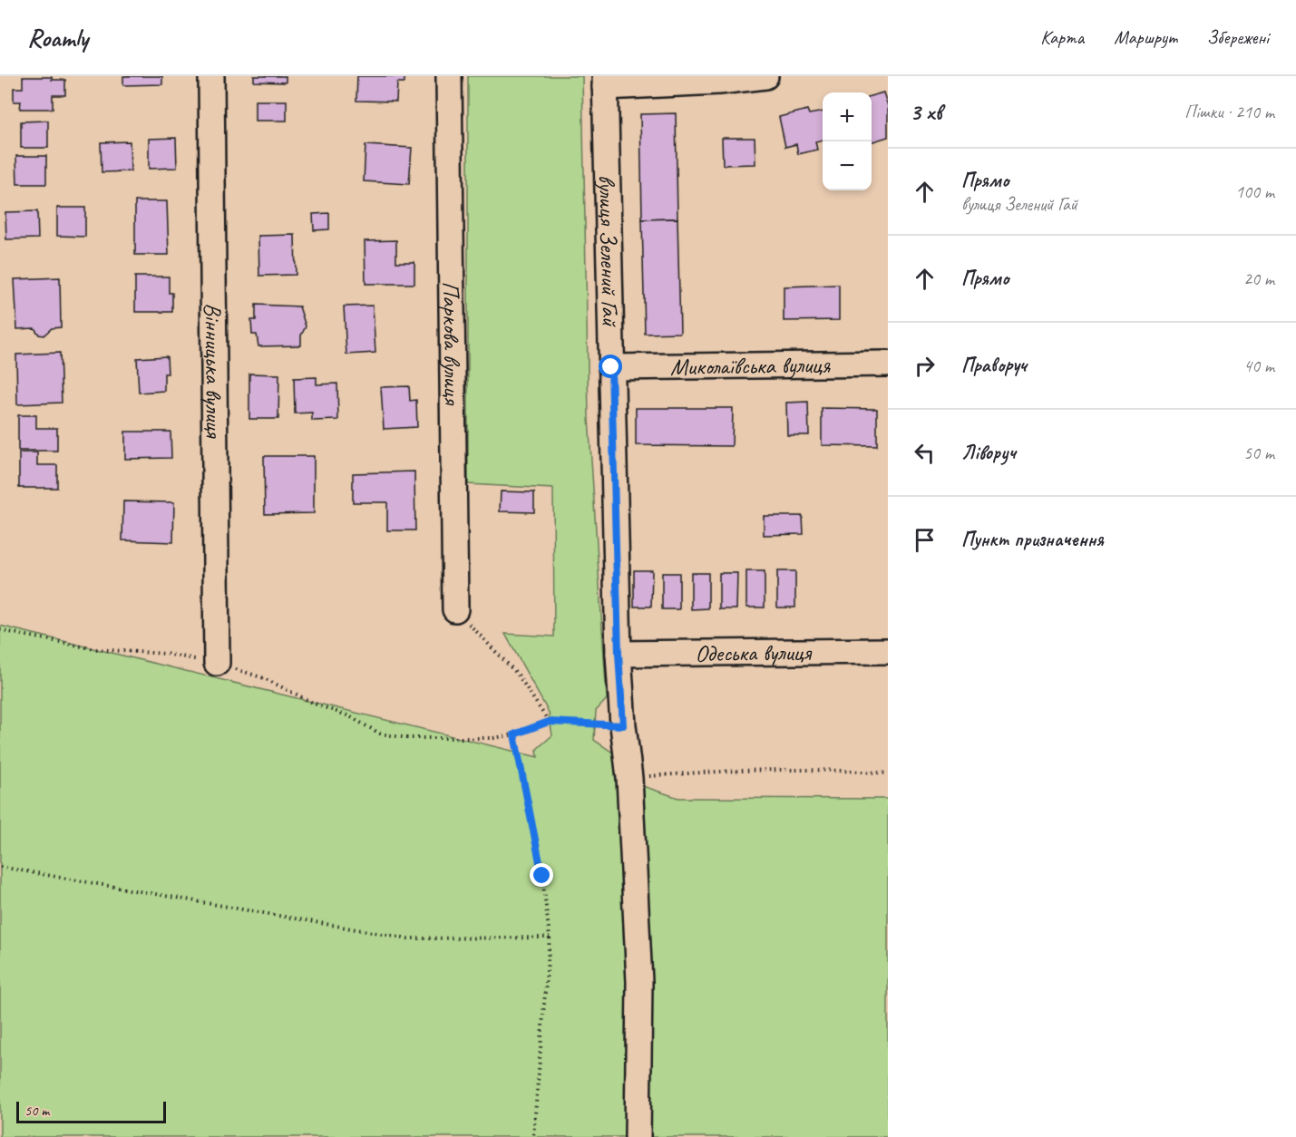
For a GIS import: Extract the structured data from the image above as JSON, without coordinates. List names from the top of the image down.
{
  "streets": {
    "street": [
      "вулиця Зелений Гай",
      "Паркова вулиця",
      "Миколаївська вулиця",
      "Вінницька вулиця",
      "Одеська вулиця"
    ]
  },
  "crossings": [
    ["вулиця Зелений Гай", "Миколаївська вулиця"],
    ["вулиця Зелений Гай", "Одеська вулиця"]
  ],
  "scale_bar": "50 m",
  "page": {
    "header": "Roamly",
    "nav": ["Карта", "Маршрут", "Збережені"],
    "heading": ["3 хв", "Пішки · 210 m"],
    "map_buttons": ["+", "−"],
    "list": [
      ["Прямо", "вулиця Зелений Гай", "100 m"],
      ["Прямо", "20 m"],
      ["Праворуч", "40 m"],
      ["Ліворуч", "50 m"],
      "Пункт призначення"
    ],
    "scale": "50 m"
  }
}
